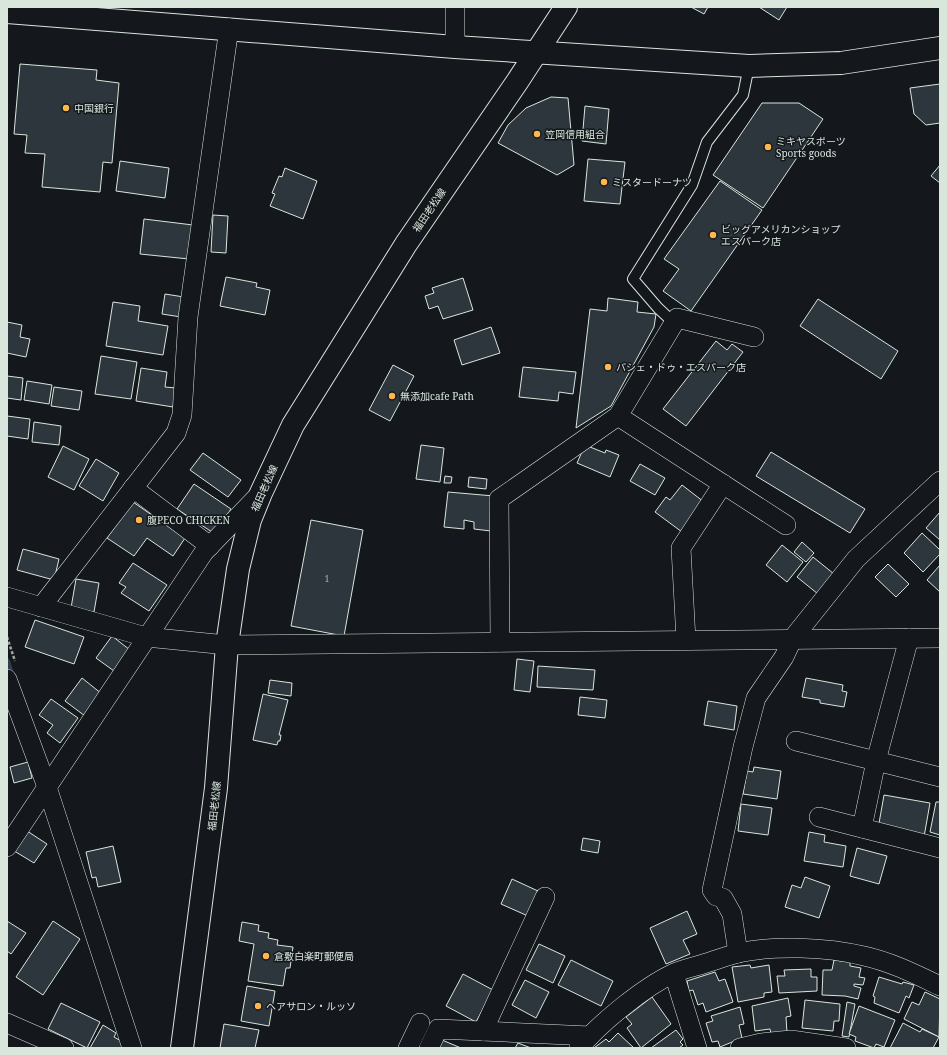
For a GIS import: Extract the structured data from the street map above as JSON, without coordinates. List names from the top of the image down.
{
  "streets": {
    "main road": ["福田老松線"]
  },
  "places": [
    "中国銀行",
    "笠岡信用組合",
    "ミキヤスポーツ Sports goods",
    "ミスタードーナツ",
    "ビッグアメリカンショップ エスパーク店",
    "パシェ・ドゥ・エスパーク店",
    "無添加cafe Path",
    "腹PECO CHICKEN",
    "倉敷白楽町郵便局",
    "ヘアサロン・ルッソ"
  ],
  "house_numbers": ["1"]
}
